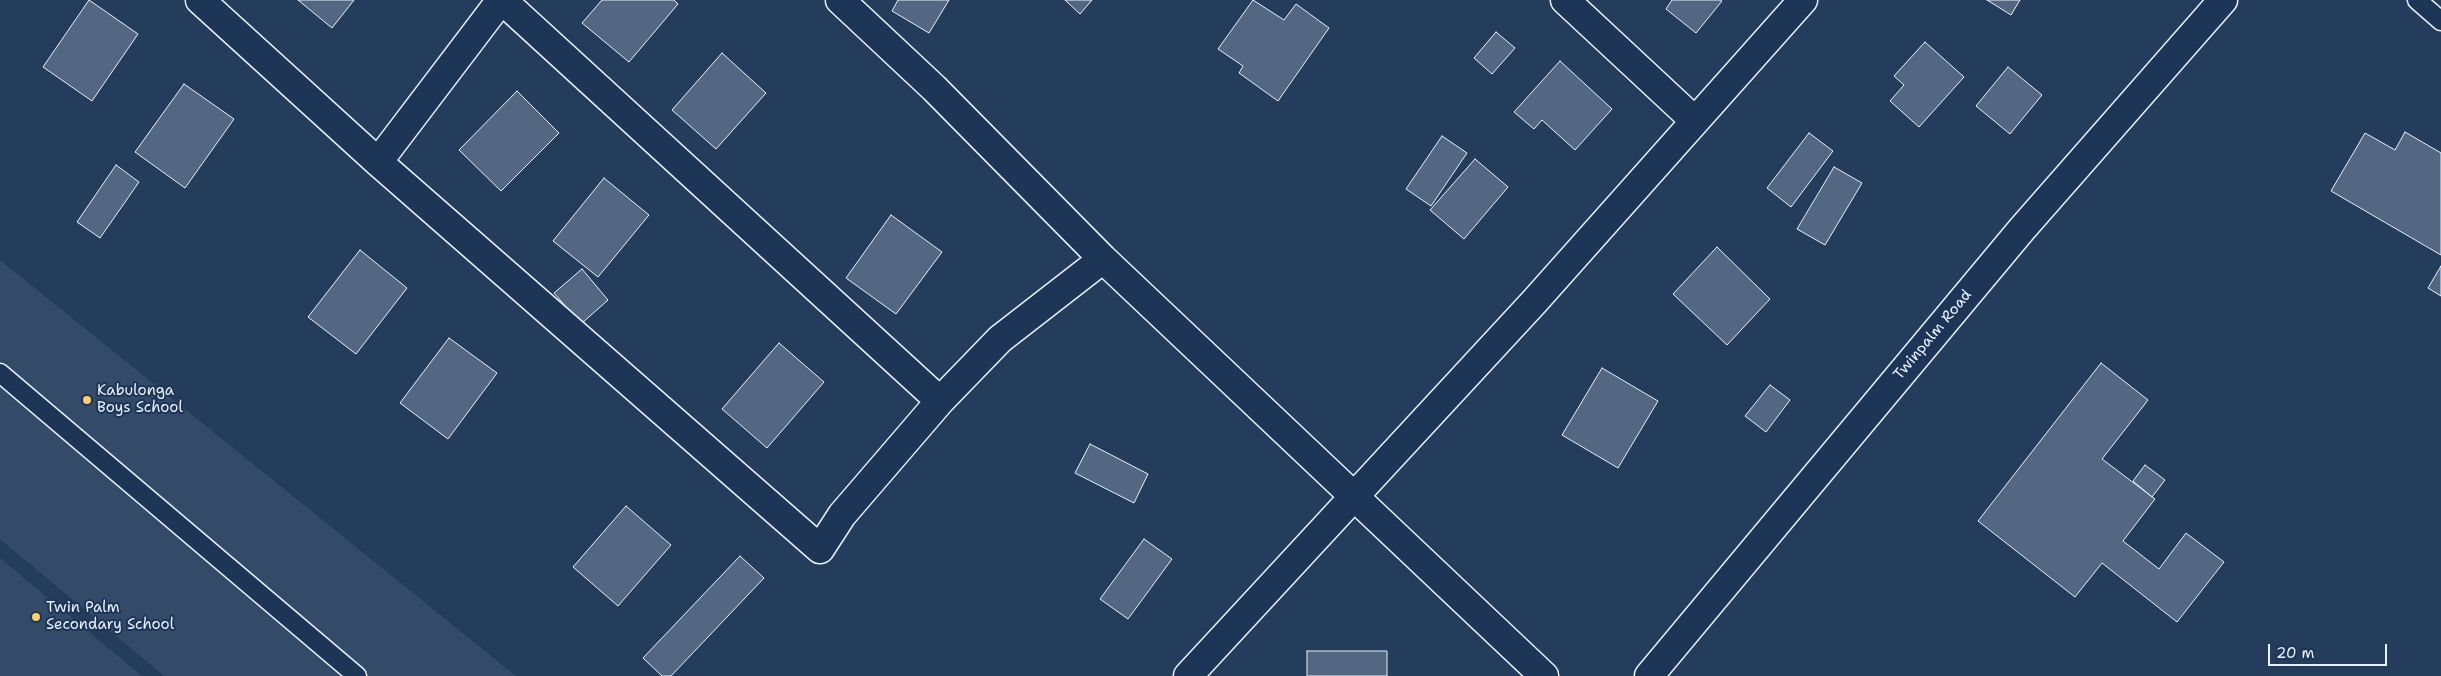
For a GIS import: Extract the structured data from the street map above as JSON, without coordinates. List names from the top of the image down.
{
  "streets": {
    "street": ["Twinpalm Road"]
  },
  "places": ["Kabulonga Boys School", "Twin Palm Secondary School"],
  "scale_bar": "20 m"
}
